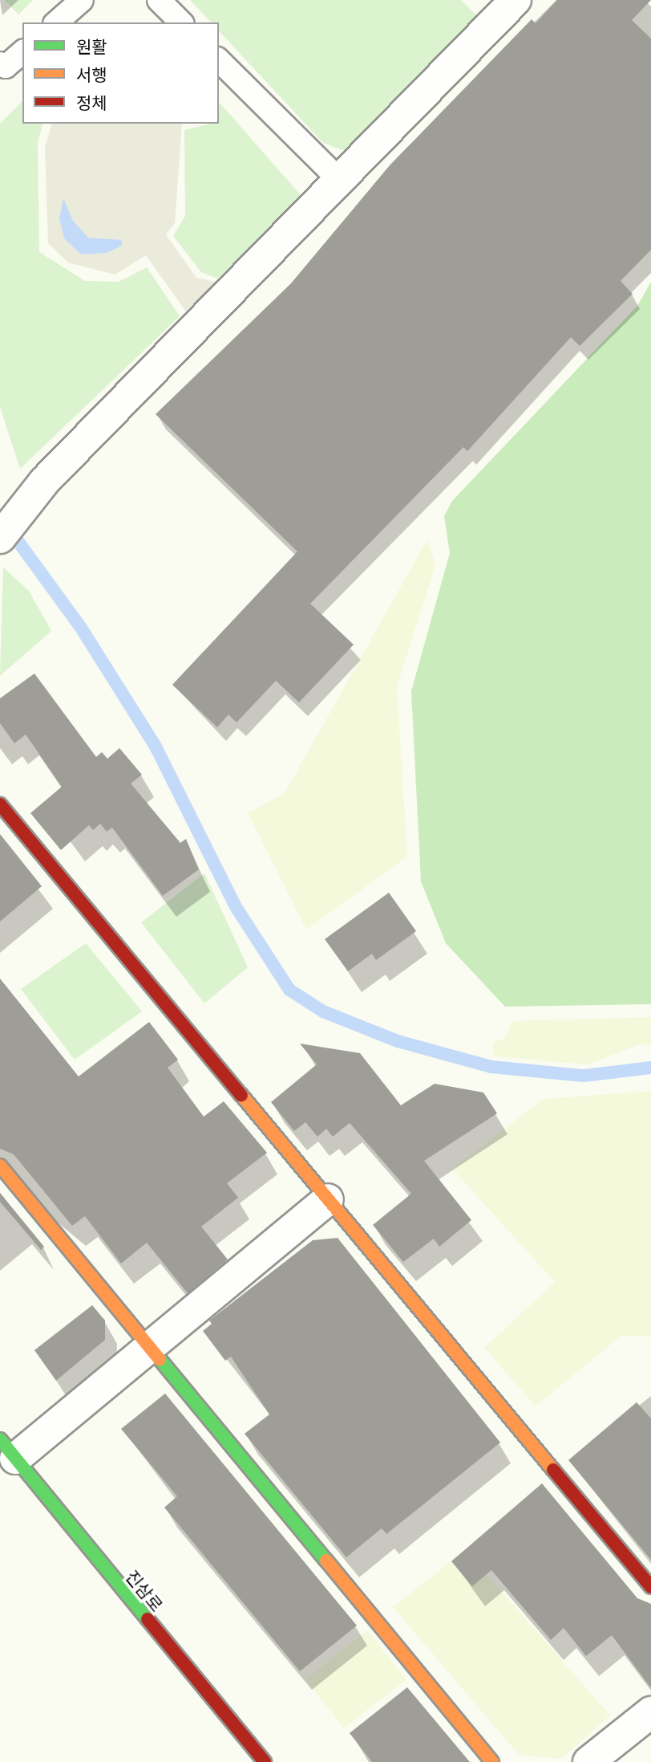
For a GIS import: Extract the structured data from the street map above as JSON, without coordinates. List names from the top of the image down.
{
  "streets": {
    "street": ["진삼로"]
  },
  "legend": ["원활", "서행", "정체"]
}
